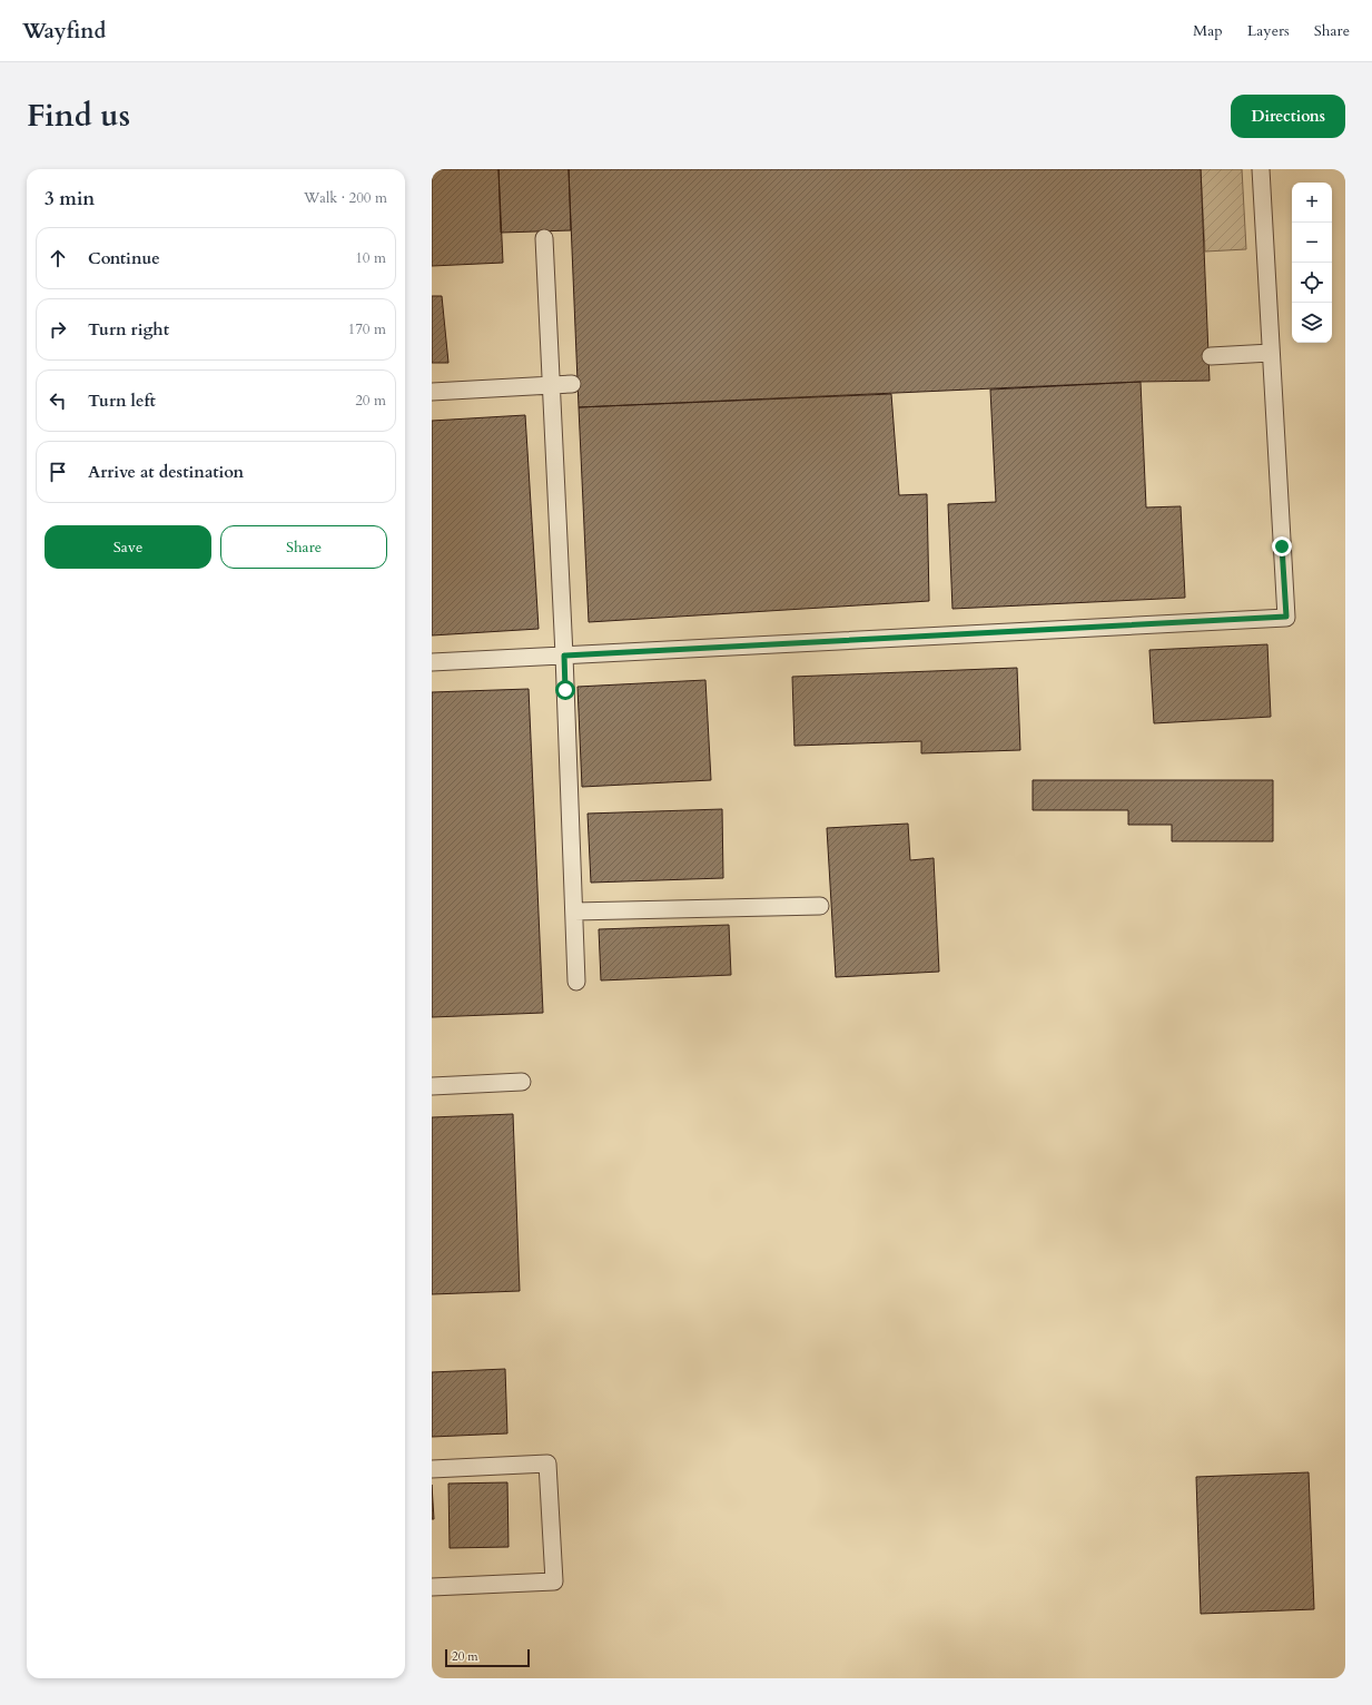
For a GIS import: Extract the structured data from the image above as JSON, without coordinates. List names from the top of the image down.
{
  "scale_bar": "20 m",
  "page": {
    "header": "Wayfind",
    "nav": ["Map", "Layers", "Share"],
    "title": "Find us",
    "buttons": [
      "Directions",
      ["Save", "Share"]
    ],
    "heading": ["3 min", "Walk · 200 m"],
    "map_buttons": ["+", "−"],
    "list": [
      ["Continue", "10 m"],
      ["Turn right", "170 m"],
      ["Turn left", "20 m"],
      "Arrive at destination"
    ],
    "scale": "20 m"
  }
}
